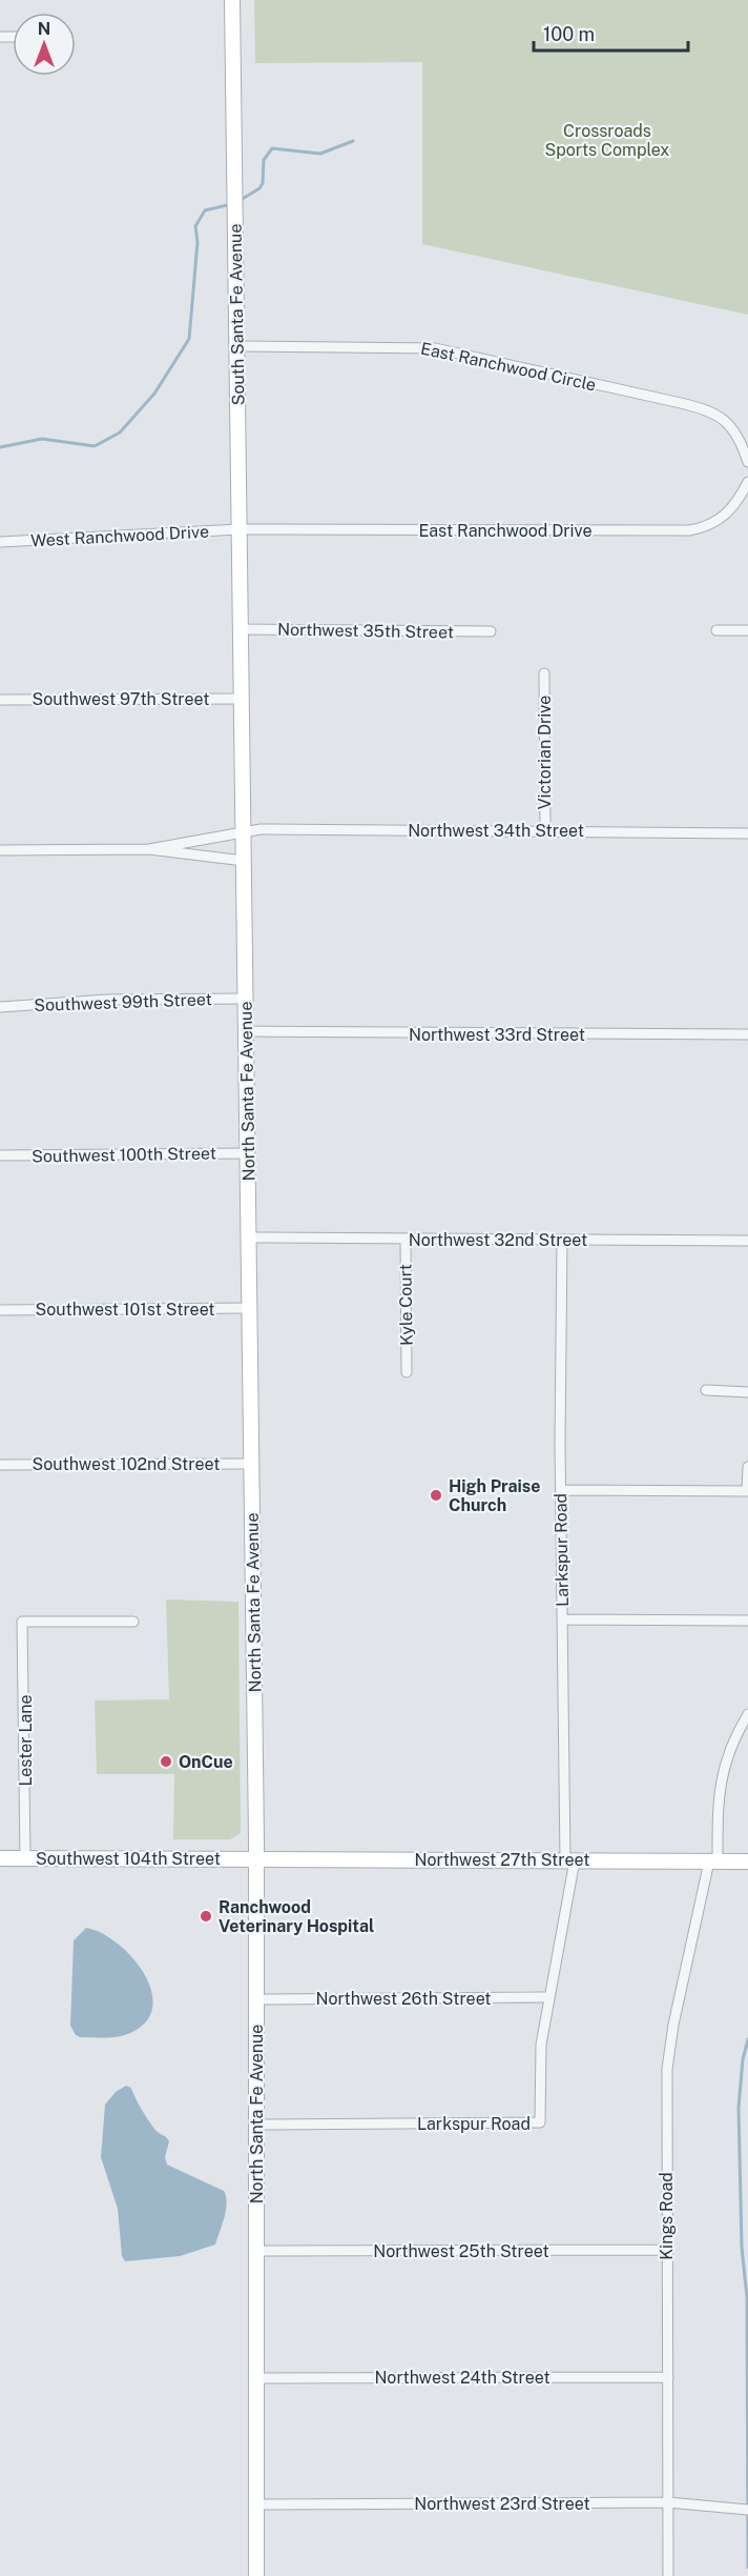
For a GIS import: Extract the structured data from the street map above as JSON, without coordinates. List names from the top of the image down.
{
  "streets": {
    "main road": [
      "South Santa Fe Avenue",
      "North Santa Fe Avenue",
      "Southwest 104th Street",
      "Northwest 27th Street"
    ],
    "street": [
      "East Ranchwood Circle",
      "East Ranchwood Drive",
      "West Ranchwood Drive",
      "Northwest 35th Street",
      "Southwest 97th Street",
      "Victorian Drive",
      "Northwest 34th Street",
      "Southwest 99th Street",
      "Northwest 33rd Street",
      "Southwest 100th Street",
      "Northwest 32nd Street",
      "Kyle Court",
      "Southwest 101st Street",
      "Southwest 102nd Street",
      "Larkspur Road",
      "Lester Lane",
      "Northwest 26th Street",
      "Kings Road",
      "Northwest 25th Street",
      "Northwest 24th Street",
      "Northwest 23rd Street"
    ]
  },
  "crossings": [
    ["South Santa Fe Avenue", "East Ranchwood Circle"],
    ["South Santa Fe Avenue", "East Ranchwood Drive"],
    ["South Santa Fe Avenue", "West Ranchwood Drive"],
    ["South Santa Fe Avenue", "Northwest 35th Street"],
    ["South Santa Fe Avenue", "North Santa Fe Avenue"],
    ["East Ranchwood Drive", "West Ranchwood Drive"],
    ["Northwest 35th Street", "North Santa Fe Avenue"],
    ["Southwest 97th Street", "North Santa Fe Avenue"],
    ["Victorian Drive", "Northwest 34th Street"],
    ["Northwest 34th Street", "North Santa Fe Avenue"],
    ["Southwest 99th Street", "North Santa Fe Avenue"],
    ["Northwest 33rd Street", "North Santa Fe Avenue"],
    ["North Santa Fe Avenue", "Southwest 100th Street"],
    ["North Santa Fe Avenue", "Northwest 32nd Street"],
    ["North Santa Fe Avenue", "Southwest 101st Street"],
    ["North Santa Fe Avenue", "Southwest 102nd Street"],
    ["North Santa Fe Avenue", "Larkspur Road"],
    ["North Santa Fe Avenue", "Southwest 104th Street"],
    ["North Santa Fe Avenue", "Northwest 27th Street"],
    ["North Santa Fe Avenue", "Northwest 26th Street"],
    ["North Santa Fe Avenue", "Northwest 25th Street"],
    ["North Santa Fe Avenue", "Northwest 24th Street"],
    ["North Santa Fe Avenue", "Northwest 23rd Street"],
    ["Northwest 32nd Street", "Kyle Court"],
    ["Northwest 32nd Street", "Larkspur Road"],
    ["Larkspur Road", "Northwest 27th Street"],
    ["Larkspur Road", "Northwest 26th Street"],
    ["Lester Lane", "Southwest 104th Street"],
    ["Southwest 104th Street", "Northwest 27th Street"],
    ["Northwest 27th Street", "Kings Road"],
    ["Kings Road", "Northwest 25th Street"],
    ["Kings Road", "Northwest 24th Street"],
    ["Kings Road", "Northwest 23rd Street"]
  ],
  "parks": ["Crossroads Sports Complex"],
  "places": ["High Praise Church", "OnCue", "Ranchwood Veterinary Hospital"],
  "scale_bar": "100 m",
  "north": "top"
}
